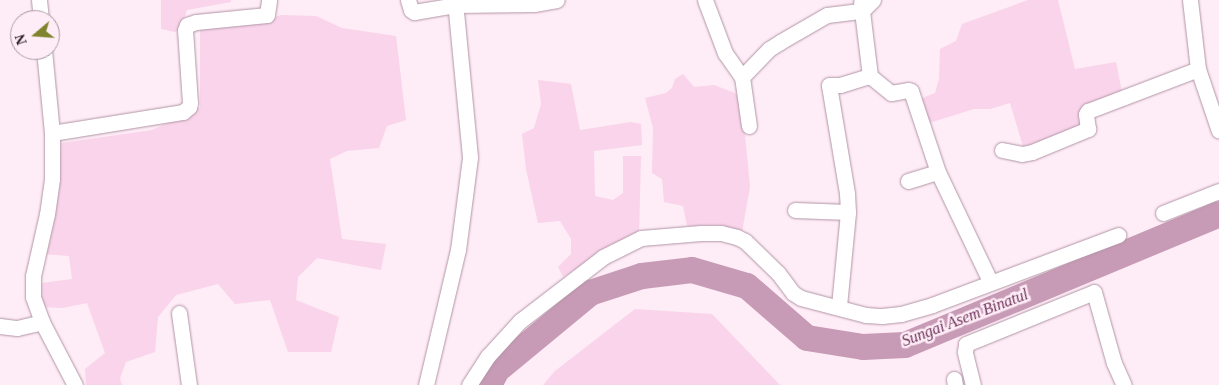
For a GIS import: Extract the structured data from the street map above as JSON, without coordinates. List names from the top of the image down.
{
  "water": ["Sungai Asem Binatul"],
  "north": "left"
}
